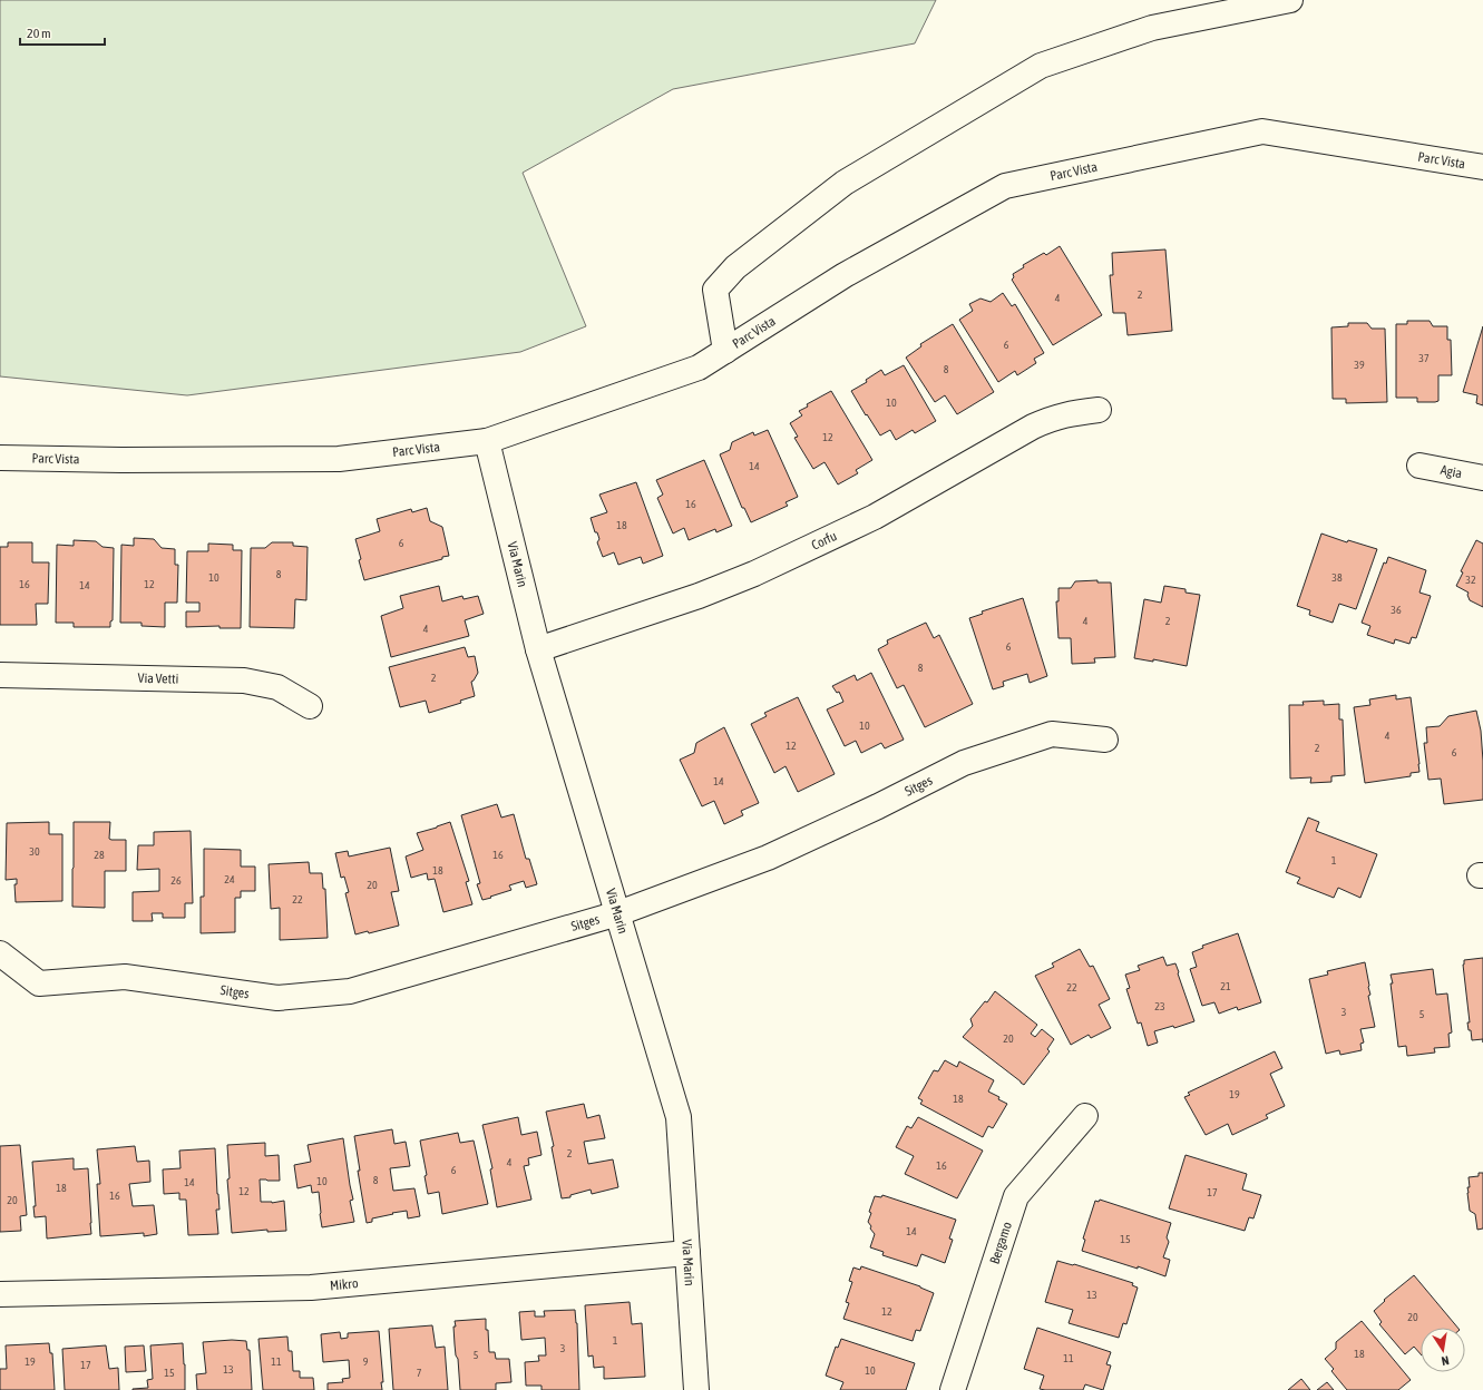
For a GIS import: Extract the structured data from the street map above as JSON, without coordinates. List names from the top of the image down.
{
  "streets": {
    "street": [
      "Parc Vista",
      "Agia",
      "Corfu",
      "Via Marin",
      "Via Vetti",
      "Sitges",
      "Bergamo",
      "Mikro"
    ]
  },
  "crossings": [
    ["Parc Vista", "Via Marin"],
    ["Corfu", "Via Marin"],
    ["Via Marin", "Sitges"],
    ["Via Marin", "Mikro"]
  ],
  "house_numbers": [
    "2",
    "4",
    "6",
    "37",
    "39",
    "8",
    "10",
    "12",
    "14",
    "16",
    "18",
    "6",
    "8",
    "10",
    "38",
    "32",
    "16",
    "12",
    "14",
    "36",
    "4",
    "2",
    "4",
    "6",
    "8",
    "2",
    "10",
    "4",
    "12",
    "2",
    "6",
    "14",
    "30",
    "28",
    "16",
    "1",
    "18",
    "24",
    "26",
    "20",
    "22",
    "21",
    "22",
    "23",
    "3",
    "5",
    "20",
    "19",
    "18",
    "2",
    "4",
    "16",
    "6",
    "8",
    "10",
    "14",
    "18",
    "12",
    "17",
    "16",
    "20",
    "14",
    "15",
    "13",
    "12",
    "20",
    "1",
    "3",
    "18",
    "5",
    "11",
    "19",
    "11",
    "9",
    "17",
    "13",
    "10",
    "15",
    "7"
  ],
  "scale_bar": "20 m",
  "north": "bottom"
}
